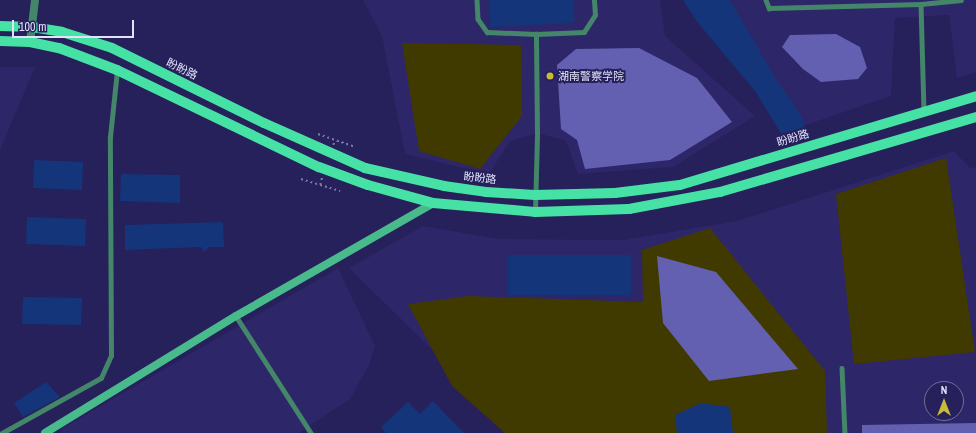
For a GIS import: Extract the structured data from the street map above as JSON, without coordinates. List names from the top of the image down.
{
  "streets": {
    "main road": ["盼盼路"]
  },
  "places": ["湖南警察学院"],
  "scale_bar": "100 m",
  "north": "top"
}
